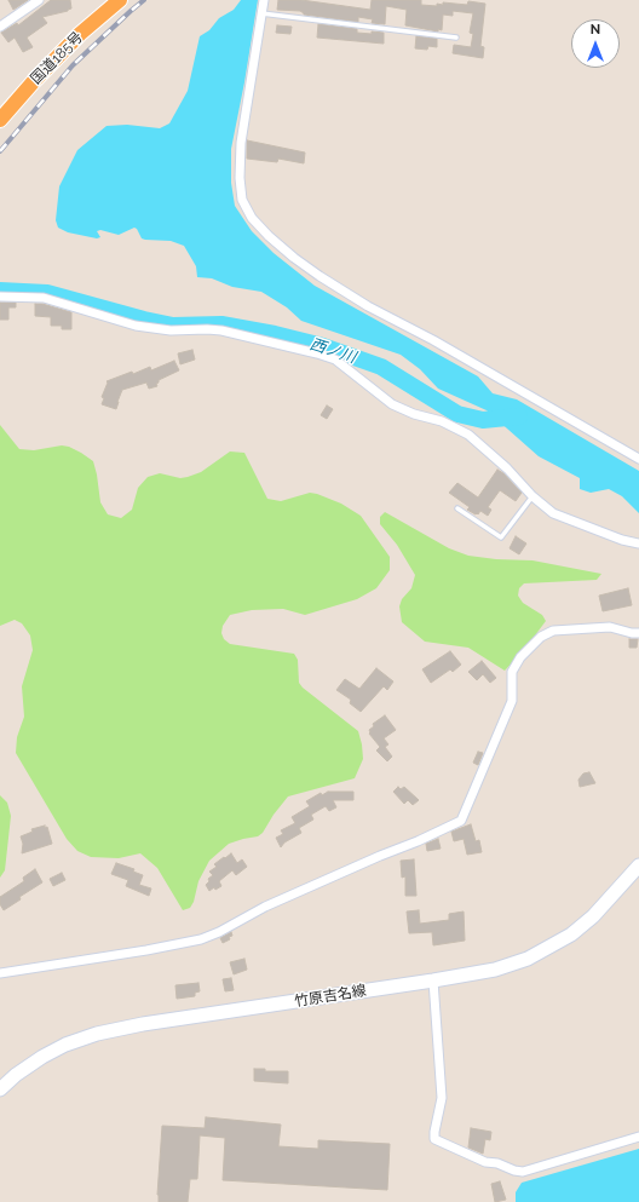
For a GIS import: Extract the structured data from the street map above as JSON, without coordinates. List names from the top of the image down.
{
  "streets": {
    "highway": ["国道185号"],
    "main road": ["竹原吉名線"]
  },
  "water": ["西ノ川"],
  "north": "top"
}
